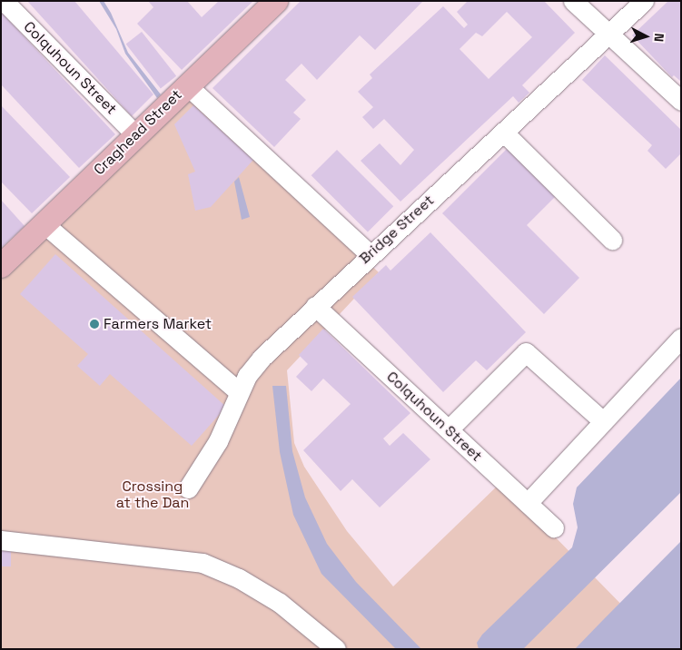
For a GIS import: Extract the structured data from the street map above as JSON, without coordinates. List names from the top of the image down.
{
  "streets": {
    "main road": ["Craghead Street"],
    "street": ["Colquhoun Street", "Bridge Street"]
  },
  "crossings": [
    ["Colquhoun Street", "Craghead Street"],
    ["Colquhoun Street", "Bridge Street"]
  ],
  "parks": ["Crossing at the Dan"],
  "places": ["Farmers Market"],
  "north": "right"
}
